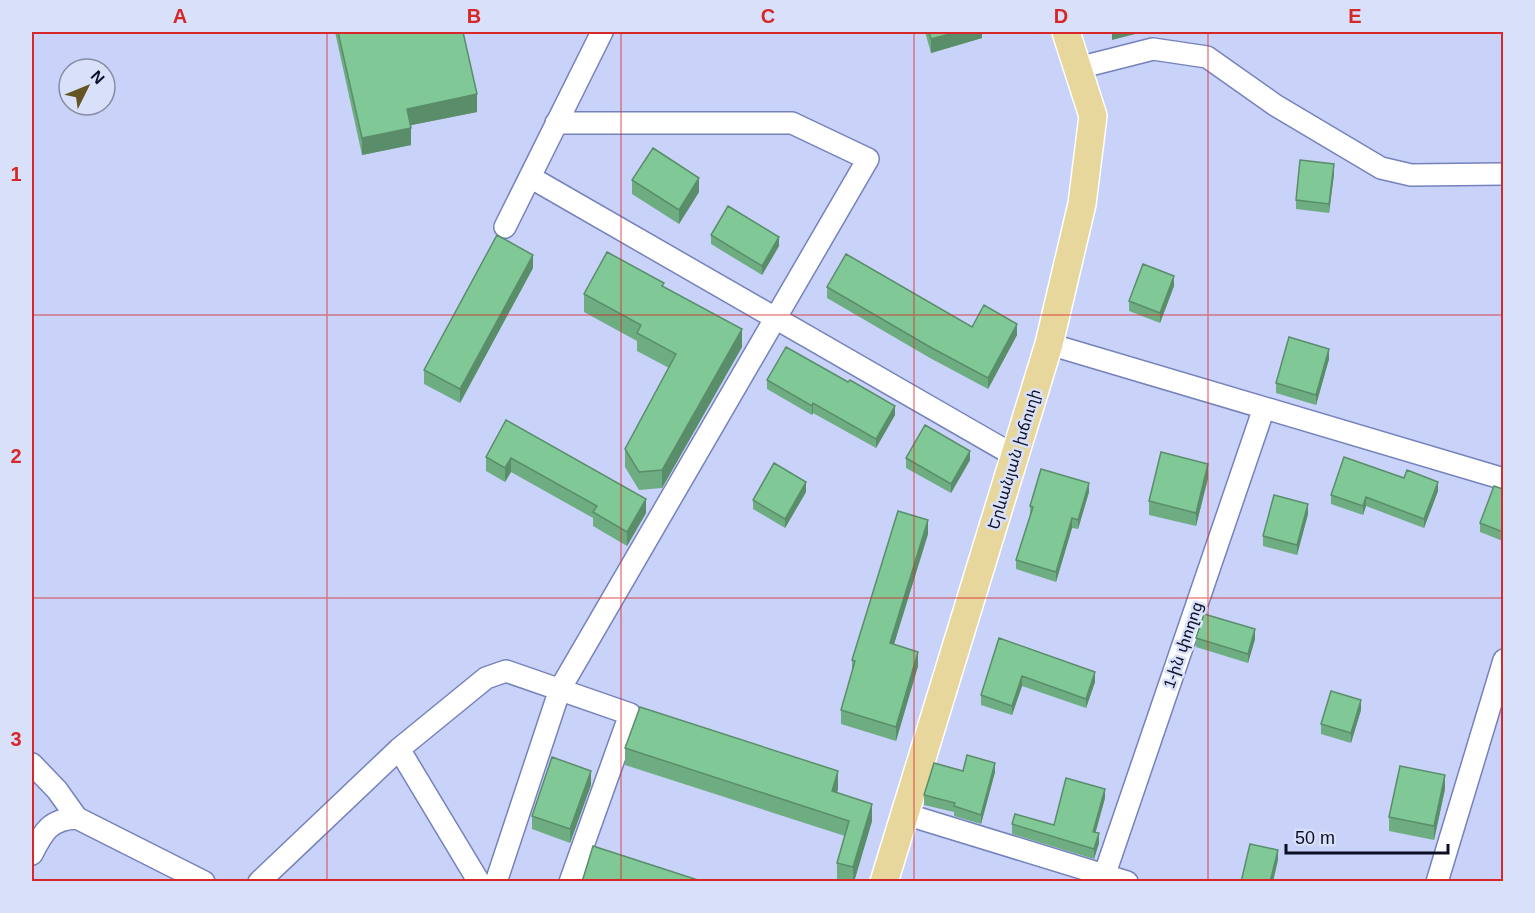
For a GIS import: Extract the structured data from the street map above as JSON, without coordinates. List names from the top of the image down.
{
  "streets": {
    "main road": ["Երևանյան խճուղի"],
    "street": ["1-ին փողոց"]
  },
  "scale_bar": "50 m",
  "north": "top right",
  "grid": {
    "columns": [
      "A",
      "B",
      "C",
      "D",
      "E"
    ],
    "rows": ["1", "2", "3"]
  }
}
